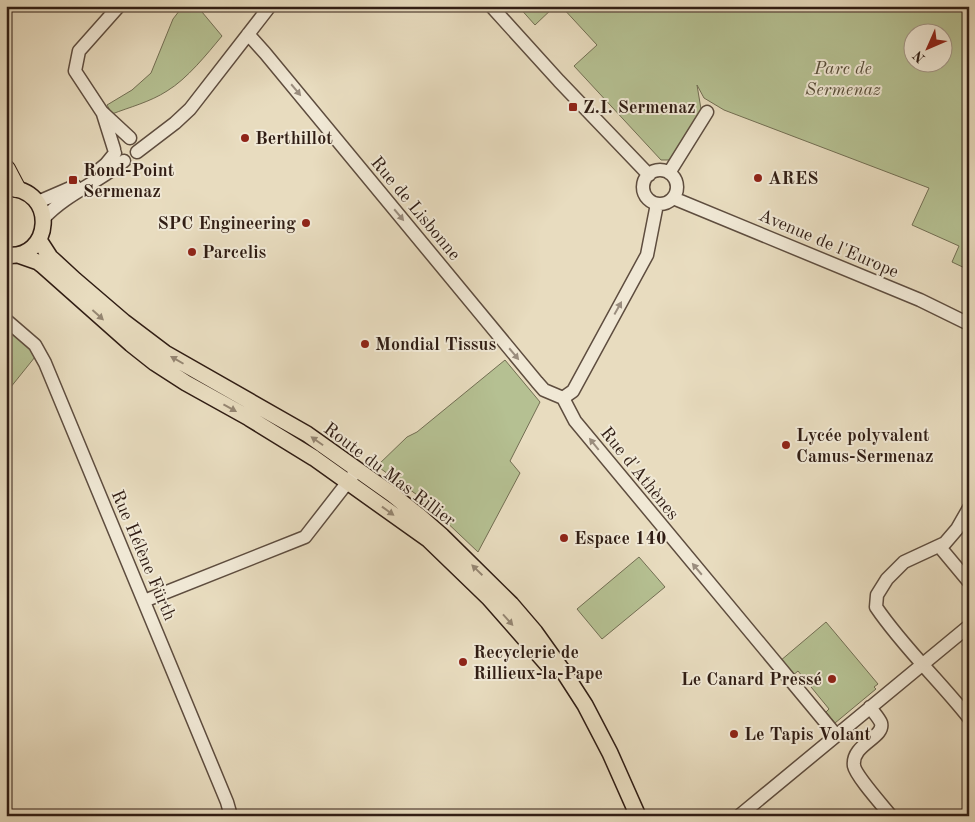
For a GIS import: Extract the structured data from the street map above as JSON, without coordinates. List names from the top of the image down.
{
  "streets": {
    "main road": ["Route du Mas Rillier"],
    "street": [
      "Rue de Lisbonne",
      "Avenue de l'Europe",
      "Rue d'Athènes",
      "Rue Hélène Fürth"
    ]
  },
  "crossings": [
    ["Rue de Lisbonne", "Rue d'Athènes"]
  ],
  "one_way": ["Rue de Lisbonne", "Rue d'Athènes"],
  "parks": ["Parc de Sermenaz"],
  "places": {
    "transit": ["Z.I. Sermenaz", "Rond-Point Sermenaz"],
    "other": [
      "Berthillot",
      "ARES",
      "SPC Engineering",
      "Parcelis",
      "Mondial Tissus",
      "Lycée polyvalent Camus-Sermenaz",
      "Espace 140",
      "Recyclerie de Rillieux-la-Pape",
      "Le Canard Pressé",
      "Le Tapis Volant"
    ]
  },
  "north": "bottom left"
}
